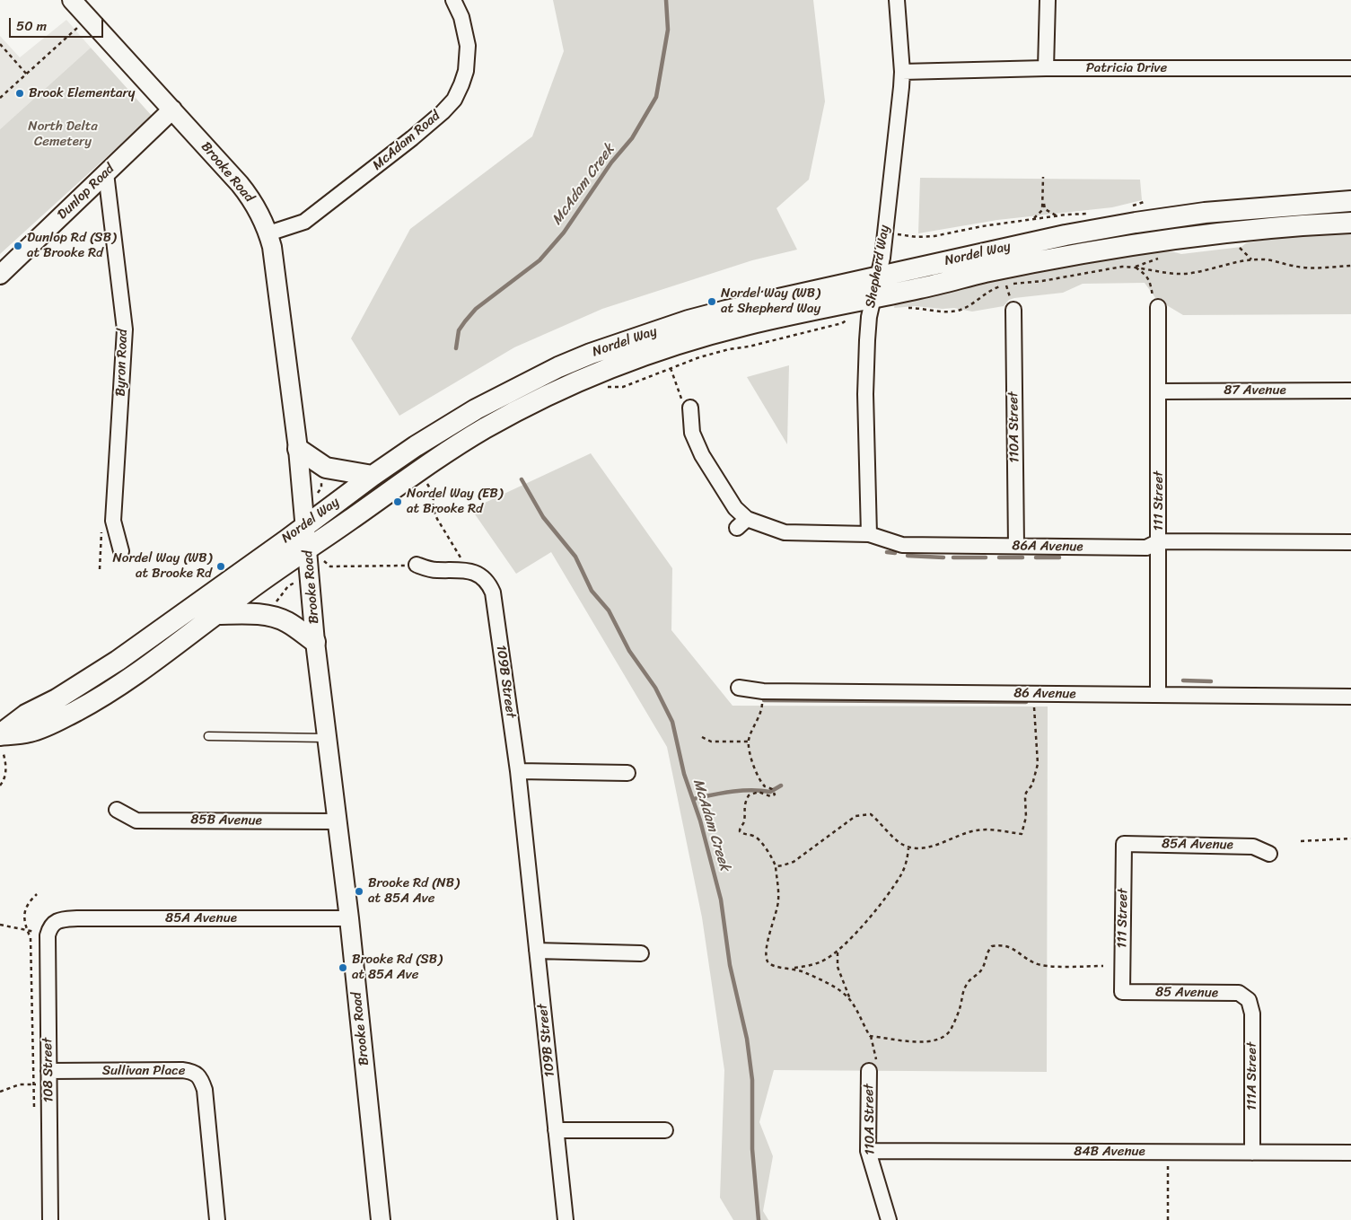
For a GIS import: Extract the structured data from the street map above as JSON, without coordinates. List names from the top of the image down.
{
  "streets": {
    "main road": ["Nordel Way"],
    "street": [
      "Patricia Drive",
      "McAdam Road",
      "Brooke Road",
      "Dunlop Road",
      "Shepherd Way",
      "Byron Road",
      "87 Avenue",
      "110A Street",
      "111 Street",
      "86A Avenue",
      "109B Street",
      "86 Avenue",
      "85B Avenue",
      "85A Avenue",
      "85 Avenue",
      "108 Street",
      "Sullivan Place",
      "111A Street",
      "84B Avenue"
    ]
  },
  "crossings": [
    ["Patricia Drive", "Shepherd Way"],
    ["McAdam Road", "Brooke Road"],
    ["Brooke Road", "Dunlop Road"],
    ["Brooke Road", "Nordel Way"],
    ["Brooke Road", "85B Avenue"],
    ["Brooke Road", "85A Avenue"],
    ["Dunlop Road", "Byron Road"],
    ["Nordel Way", "Shepherd Way"],
    ["Shepherd Way", "86A Avenue"],
    ["87 Avenue", "111 Street"],
    ["110A Street", "86A Avenue"],
    ["110A Street", "84B Avenue"],
    ["111 Street", "86A Avenue"],
    ["111 Street", "86 Avenue"],
    ["111 Street", "85A Avenue"],
    ["111 Street", "85 Avenue"],
    ["85A Avenue", "108 Street"],
    ["85 Avenue", "111A Street"],
    ["108 Street", "Sullivan Place"],
    ["111A Street", "84B Avenue"]
  ],
  "water": ["McAdam Creek"],
  "parks": ["North Delta Cemetery"],
  "places": [
    "Brook Elementary",
    "Dunlop Rd (SB) at Brooke Rd",
    "Nordel Way (WB) at Shepherd Way",
    "Nordel Way (EB) at Brooke Rd",
    "Nordel Way (WB) at Brooke Rd",
    "Brooke Rd (NB) at 85A Ave",
    "Brooke Rd (SB) at 85A Ave"
  ],
  "scale_bar": "50 m"
}
